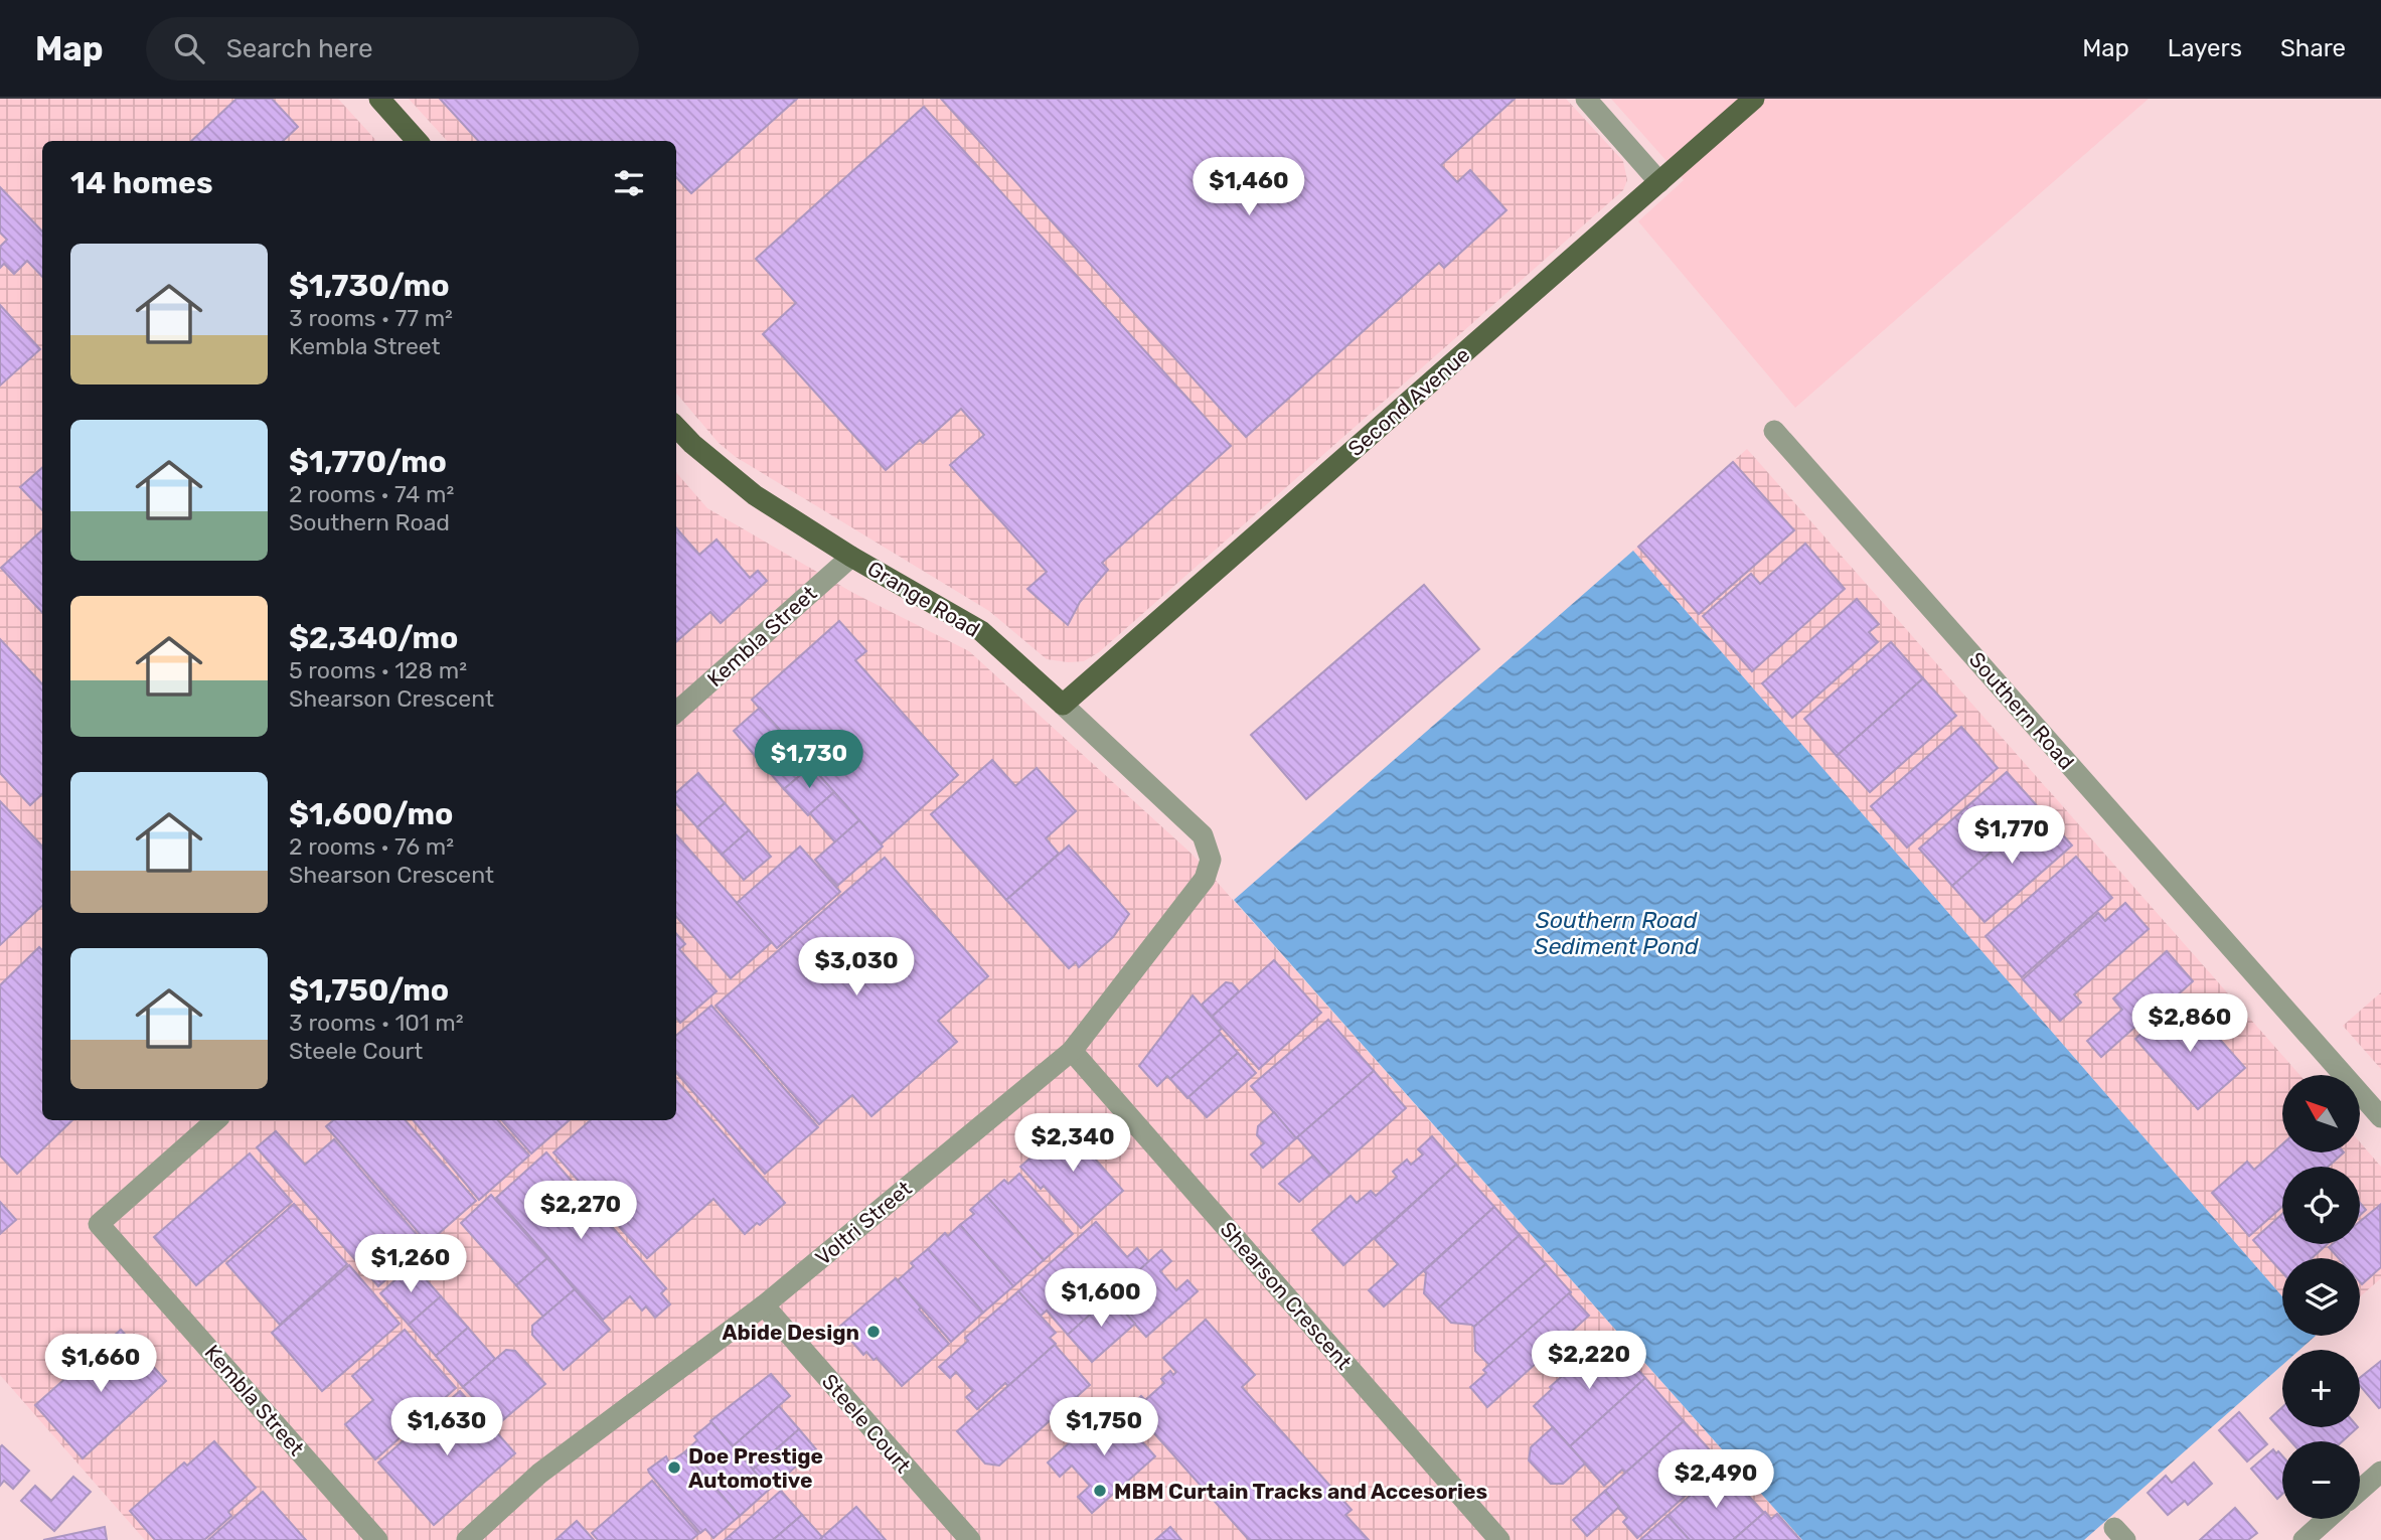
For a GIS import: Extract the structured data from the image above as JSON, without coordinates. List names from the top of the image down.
{
  "streets": {
    "main road": ["Second Avenue", "Grange Road"],
    "street": [
      "Kembla Street",
      "Southern Road",
      "Voltri Street",
      "Shearson Crescent",
      "Steele Court"
    ]
  },
  "crossings": [
    ["Second Avenue", "Grange Road"],
    ["Grange Road", "Kembla Street"],
    ["Grange Road", "Voltri Street"],
    ["Voltri Street", "Shearson Crescent"],
    ["Voltri Street", "Steele Court"]
  ],
  "water": ["Southern Road Sediment Pond"],
  "places": ["Abide Design", "Doe Prestige Automotive", "MBM Curtain Tracks and Accesories"],
  "north": "top left",
  "page": {
    "header": "Map",
    "search": "Search here",
    "nav": ["Map", "Layers", "Share"],
    "heading": "14 homes",
    "price": [
      "$1,460",
      "$1,730",
      "$1,770",
      "$3,030",
      "$2,860",
      "$2,340",
      "$2,270",
      "$1,260",
      "$1,600",
      "$2,220",
      "$1,660",
      "$1,630",
      "$1,750",
      "$2,490"
    ],
    "list": [
      {
        "name": "$1,730/mo",
        "note": "3 rooms · 77 m² · Kembla Street"
      },
      {
        "name": "$1,770/mo",
        "note": "2 rooms · 74 m² · Southern Road"
      },
      {
        "name": "$2,340/mo",
        "note": "5 rooms · 128 m² · Shearson Crescent"
      },
      {
        "name": "$1,600/mo",
        "note": "2 rooms · 76 m² · Shearson Crescent"
      },
      {
        "name": "$1,750/mo",
        "note": "3 rooms · 101 m² · Steele Court"
      }
    ],
    "map_buttons": ["+", "−"]
  }
}
